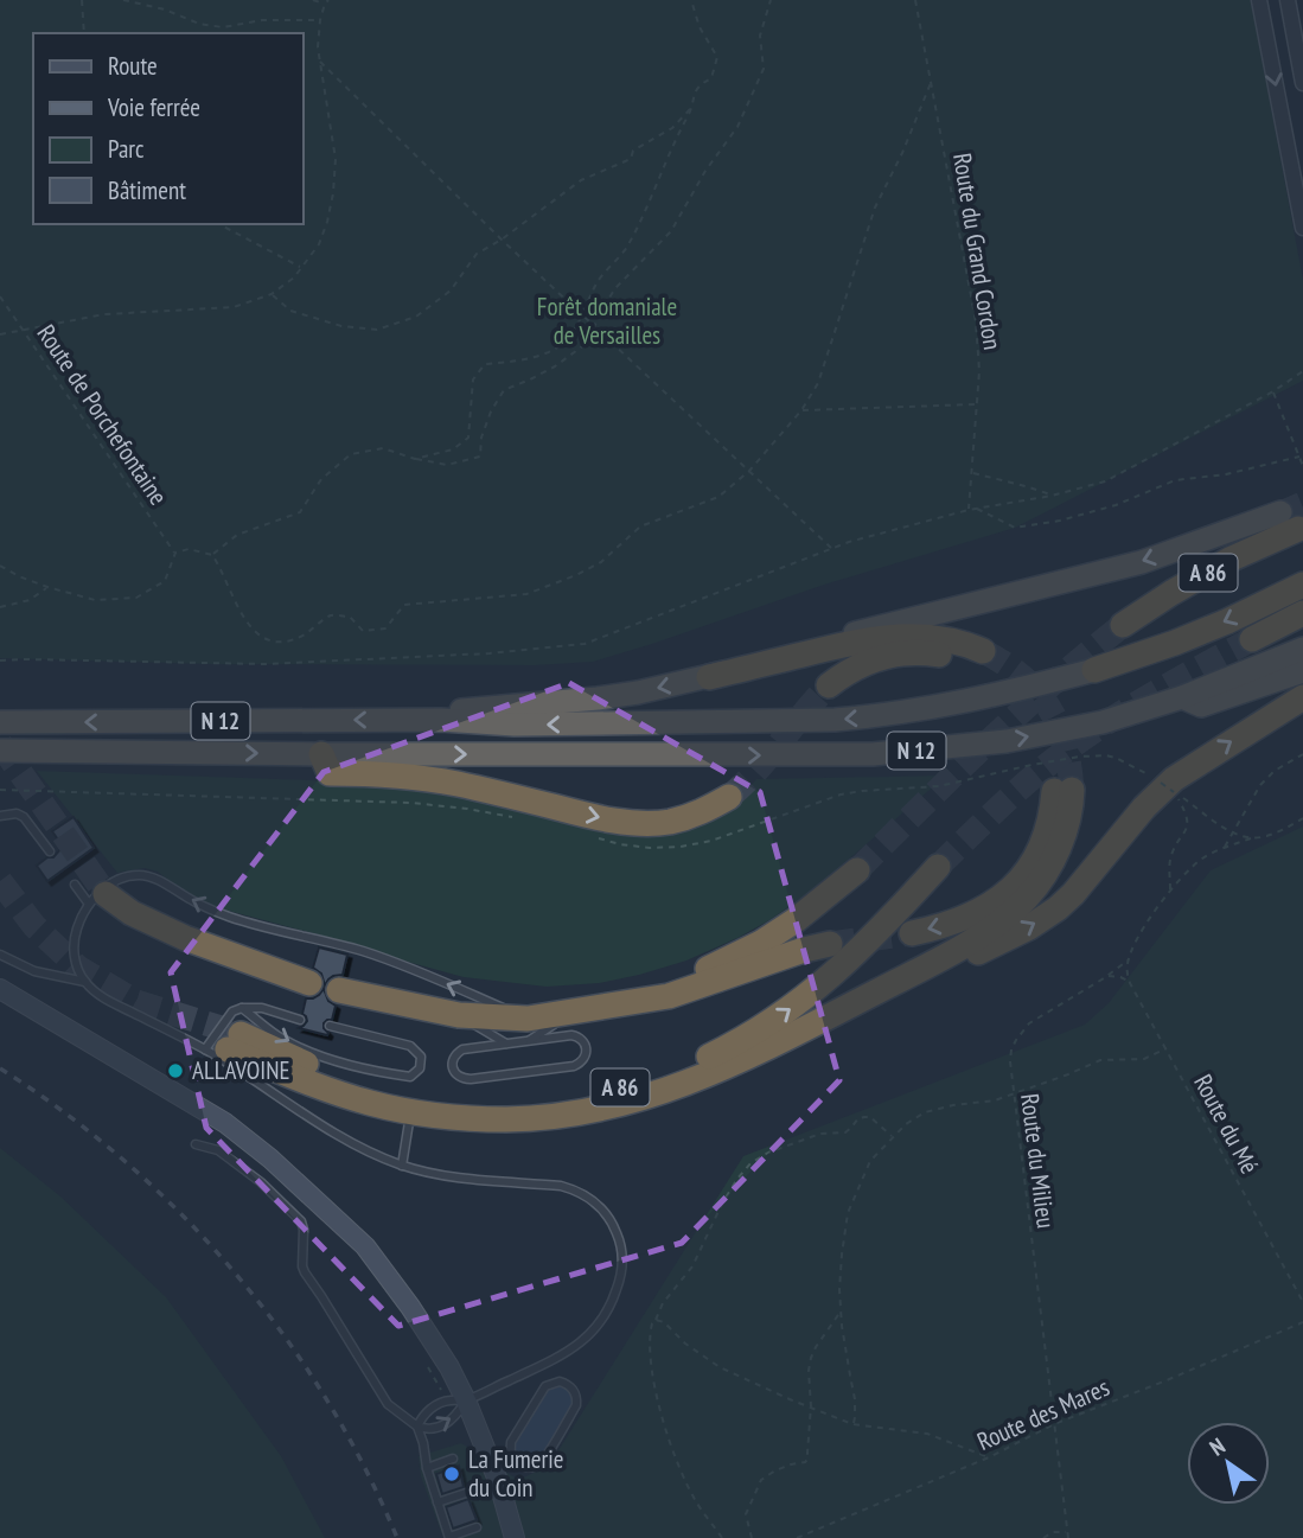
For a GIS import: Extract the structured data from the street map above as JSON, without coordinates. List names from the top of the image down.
{
  "streets": {
    "highway": ["A 86", "N 12"],
    "path": [
      "Route du Grand Cordon",
      "Route de Porchefontaine",
      "Route du Mé",
      "Route du Milieu",
      "Route des Mares"
    ]
  },
  "crossings": [
    ["Route du Mé", "Route du Milieu"],
    ["Route du Milieu", "Route des Mares"]
  ],
  "parks": ["Forêt domaniale de Versailles"],
  "places": ["ALLAVOINE", "La Fumerie du Coin"],
  "legend": [
    "Route",
    "Voie ferrée",
    "Parc",
    "Bâtiment"
  ],
  "north": "top left"
}
